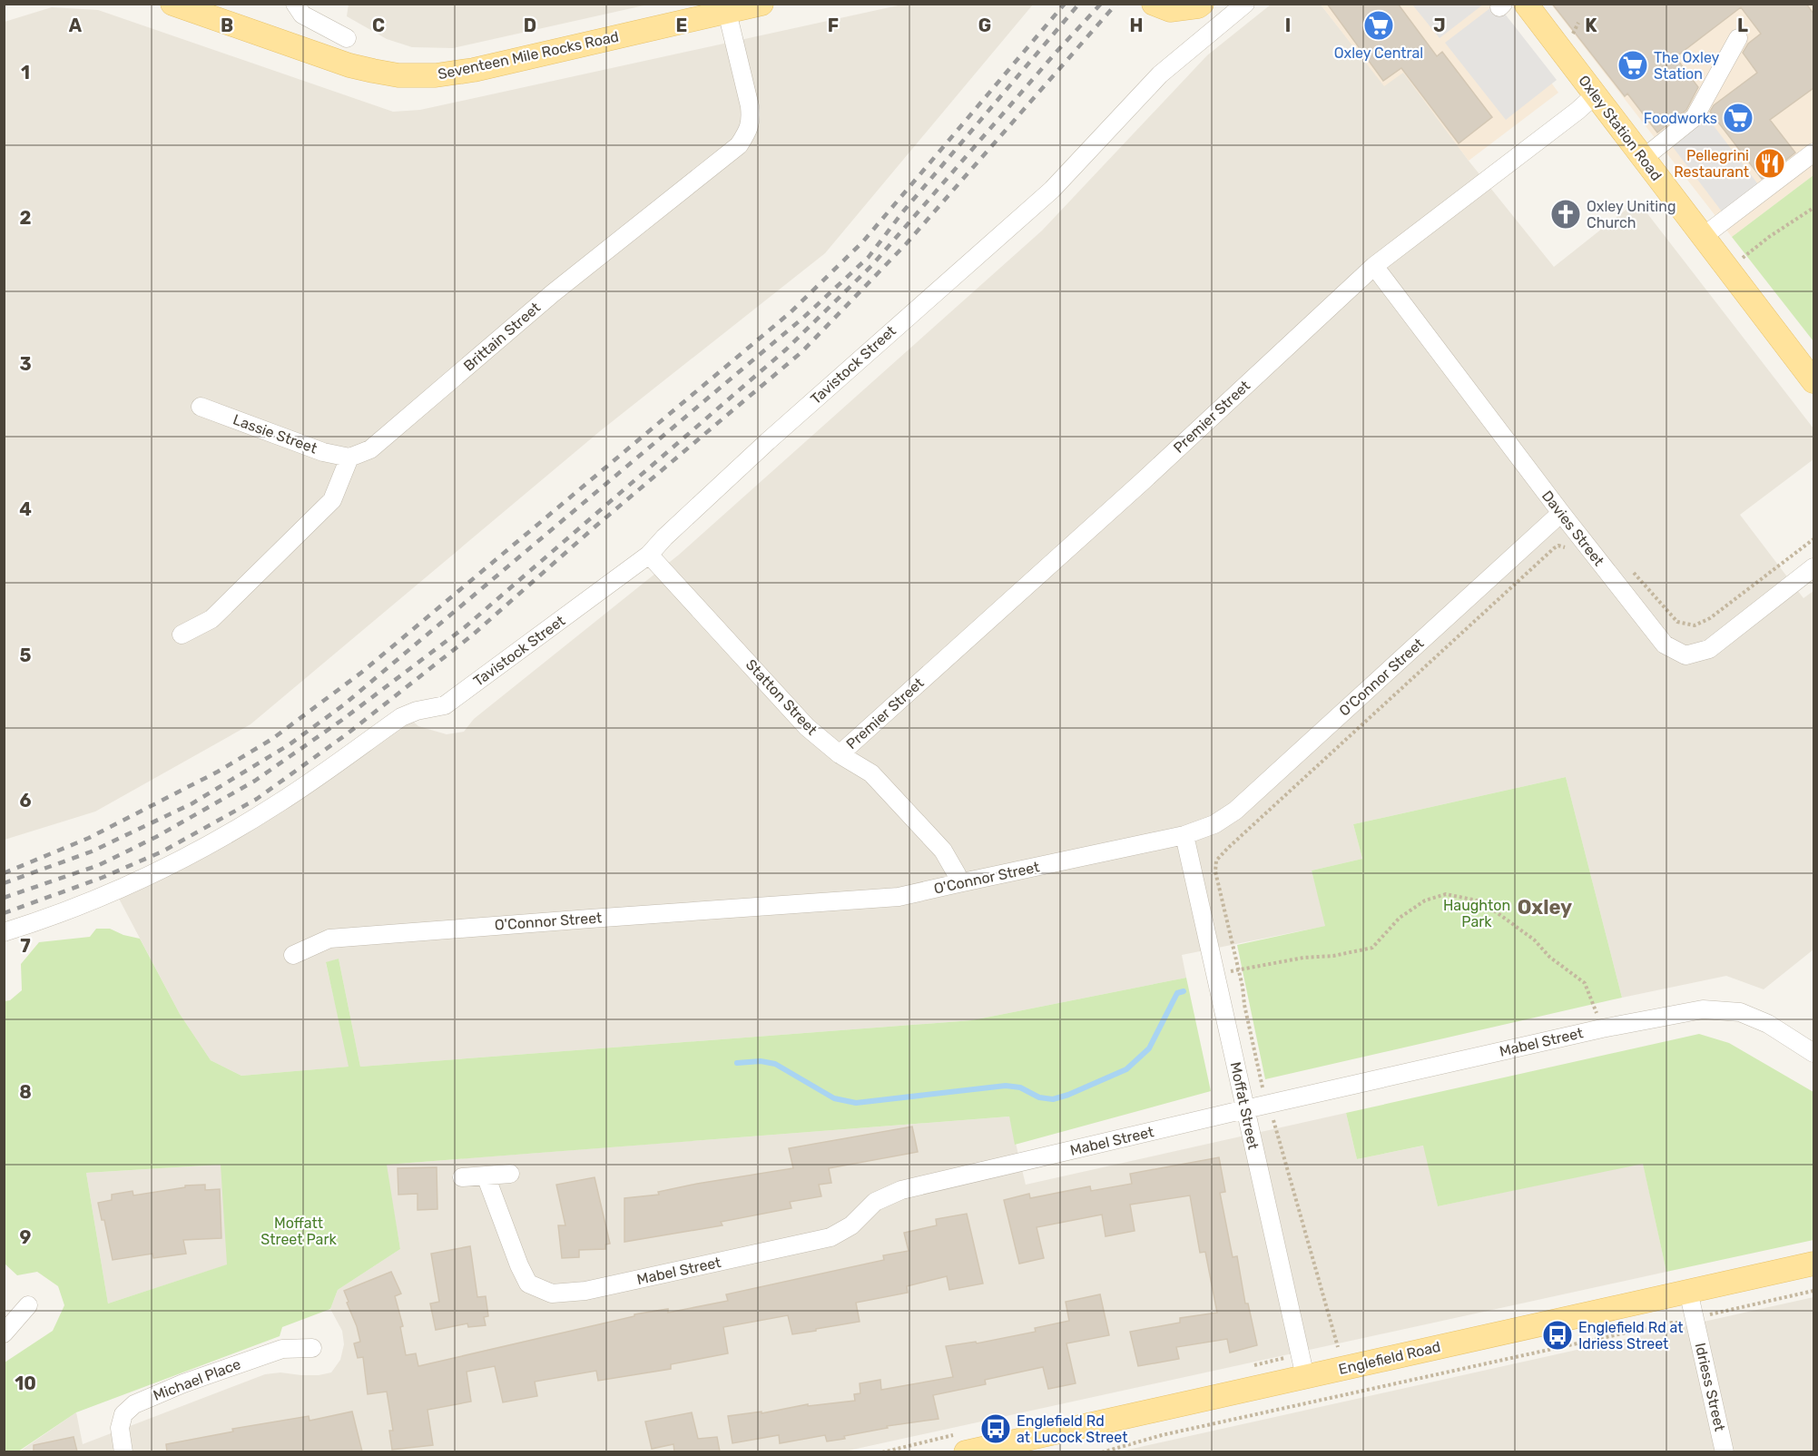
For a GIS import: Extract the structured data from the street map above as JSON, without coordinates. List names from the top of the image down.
{
  "streets": {
    "main road": ["Seventeen Mile Rocks Road", "Oxley Station Road", "Englefield Road"],
    "street": [
      "Brittain Street",
      "Tavistock Street",
      "Premier Street",
      "Lassie Street",
      "Davies Street",
      "O'Connor Street",
      "Statton Street",
      "Mabel Street",
      "Moffat Street",
      "Michael Place",
      "Idriess Street"
    ]
  },
  "crossings": [
    ["Seventeen Mile Rocks Road", "Brittain Street"],
    ["Oxley Station Road", "Premier Street"],
    ["Brittain Street", "Lassie Street"],
    ["Tavistock Street", "Statton Street"],
    ["Premier Street", "Davies Street"],
    ["Premier Street", "Statton Street"],
    ["Davies Street", "O'Connor Street"],
    ["O'Connor Street", "Statton Street"],
    ["O'Connor Street", "Moffat Street"],
    ["Mabel Street", "Moffat Street"],
    ["Moffat Street", "Englefield Road"],
    ["Englefield Road", "Idriess Street"]
  ],
  "districts": ["Oxley"],
  "parks": ["Haughton Park", "Moffatt Street Park"],
  "places": {
    "supermarket": ["Oxley Central", "The Oxley Station", "Foodworks"],
    "restaurant": ["Pellegrini Restaurant"],
    "church": ["Oxley Uniting Church"],
    "bus stop": ["Englefield Rd at Idriess Street", "Englefield Rd at Lucock Street"]
  },
  "grid": {
    "columns": [
      "A",
      "B",
      "C",
      "D",
      "E",
      "F",
      "G",
      "H",
      "I",
      "J",
      "K",
      "L"
    ],
    "rows": [
      "1",
      "2",
      "3",
      "4",
      "5",
      "6",
      "7",
      "8",
      "9",
      "10"
    ]
  }
}
